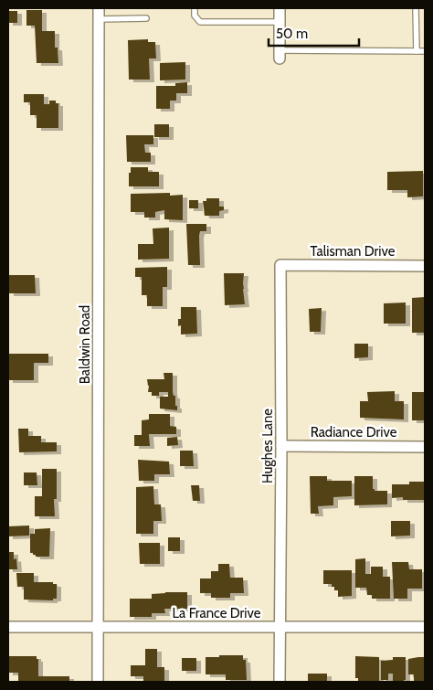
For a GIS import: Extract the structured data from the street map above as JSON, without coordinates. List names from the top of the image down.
{
  "streets": {
    "street": [
      "Talisman Drive",
      "Baldwin Road",
      "Radiance Drive",
      "Hughes Lane",
      "La France Drive"
    ]
  },
  "crossings": [
    ["Talisman Drive", "Hughes Lane"],
    ["Baldwin Road", "La France Drive"],
    ["Radiance Drive", "Hughes Lane"],
    ["Hughes Lane", "La France Drive"]
  ],
  "scale_bar": "50 m"
}
